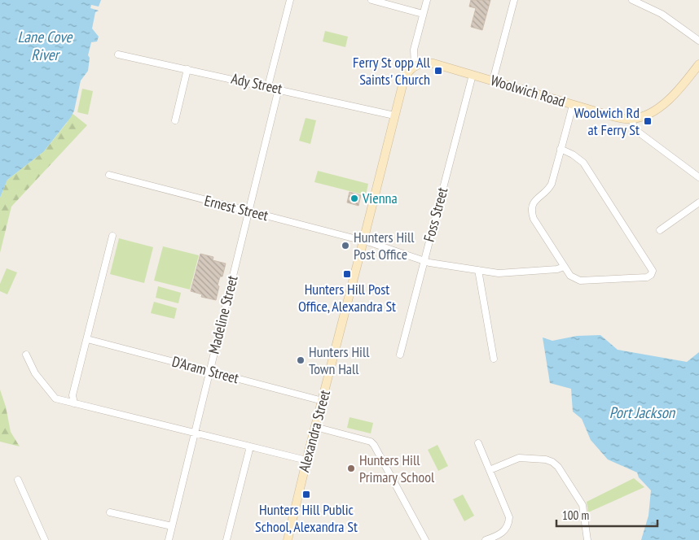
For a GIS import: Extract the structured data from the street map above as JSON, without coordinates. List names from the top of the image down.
{
  "streets": {
    "street": [
      "Ady Street",
      "Woolwich Road",
      "Ernest Street",
      "Foss Street",
      "Madeline Street",
      "D'Aram Street",
      "Alexandra Street"
    ]
  },
  "crossings": [
    ["Ady Street", "Madeline Street"],
    ["Ady Street", "Alexandra Street"],
    ["Woolwich Road", "Foss Street"],
    ["Woolwich Road", "Alexandra Street"],
    ["Ernest Street", "Foss Street"],
    ["Ernest Street", "Madeline Street"],
    ["Ernest Street", "Alexandra Street"],
    ["Madeline Street", "D'Aram Street"],
    ["D'Aram Street", "Alexandra Street"]
  ],
  "water": ["Lane Cove River", "Port Jackson"],
  "places": {
    "transit": [
      "Ferry St opp All Saints' Church",
      "Woolwich Rd at Ferry St",
      "Hunters Hill Post Office, Alexandra St",
      "Hunters Hill Public School, Alexandra St"
    ],
    "other": [
      "Vienna",
      "Hunters Hill Post Office",
      "Hunters Hill Town Hall",
      "Hunters Hill Primary School"
    ]
  },
  "scale_bar": "100 m"
}
